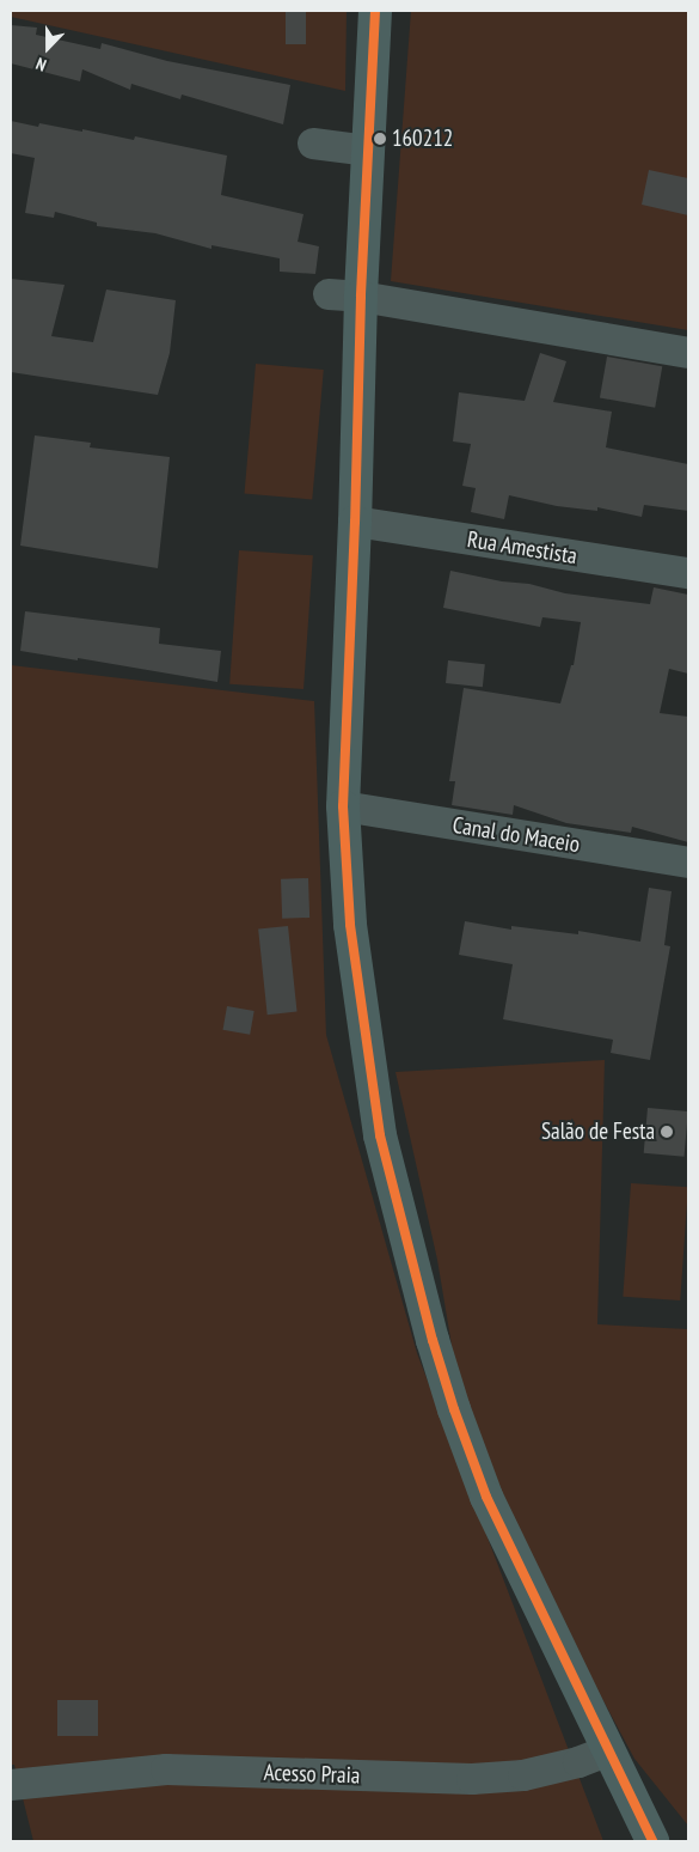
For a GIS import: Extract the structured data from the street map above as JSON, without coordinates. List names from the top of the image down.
{
  "streets": {
    "street": ["Rua Amestista", "Canal do Maceio", "Acesso Praia"]
  },
  "places": ["160212", "Salão de Festa"],
  "north": "bottom"
}
